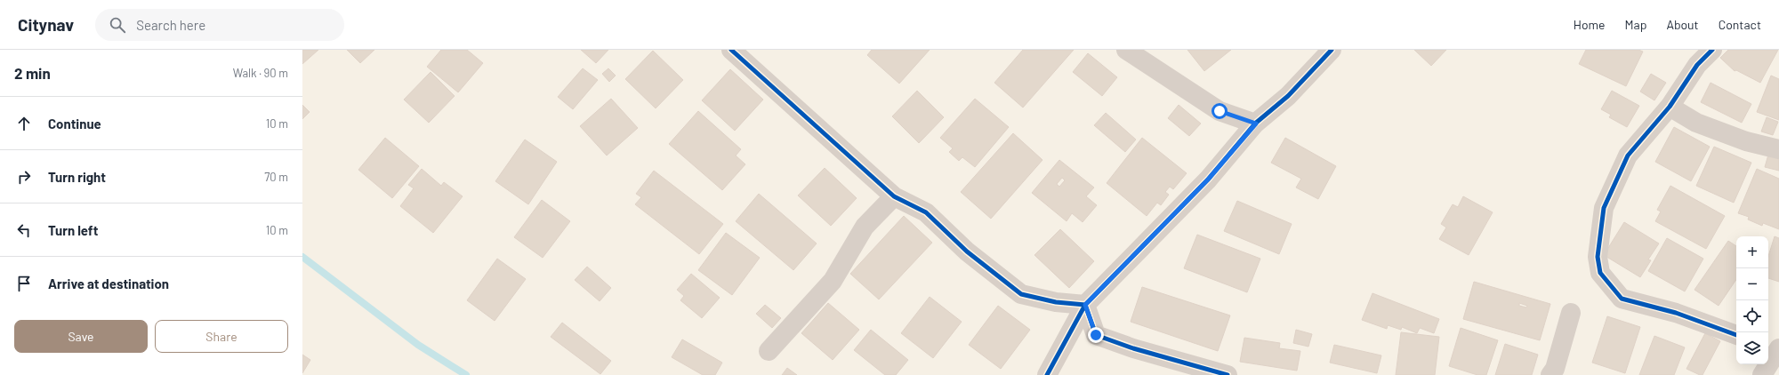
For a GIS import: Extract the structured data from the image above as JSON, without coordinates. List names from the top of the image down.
{
  "page": {
    "header": "Citynav",
    "search": "Search here",
    "nav": [
      "Home",
      "Map",
      "About",
      "Contact"
    ],
    "heading": ["2 min", "Walk · 90 m"],
    "list": [
      ["Continue", "10 m"],
      ["Turn right", "70 m"],
      ["Turn left", "10 m"],
      "Arrive at destination"
    ],
    "map_buttons": ["+", "−"],
    "buttons": ["Save", "Share"]
  }
}
